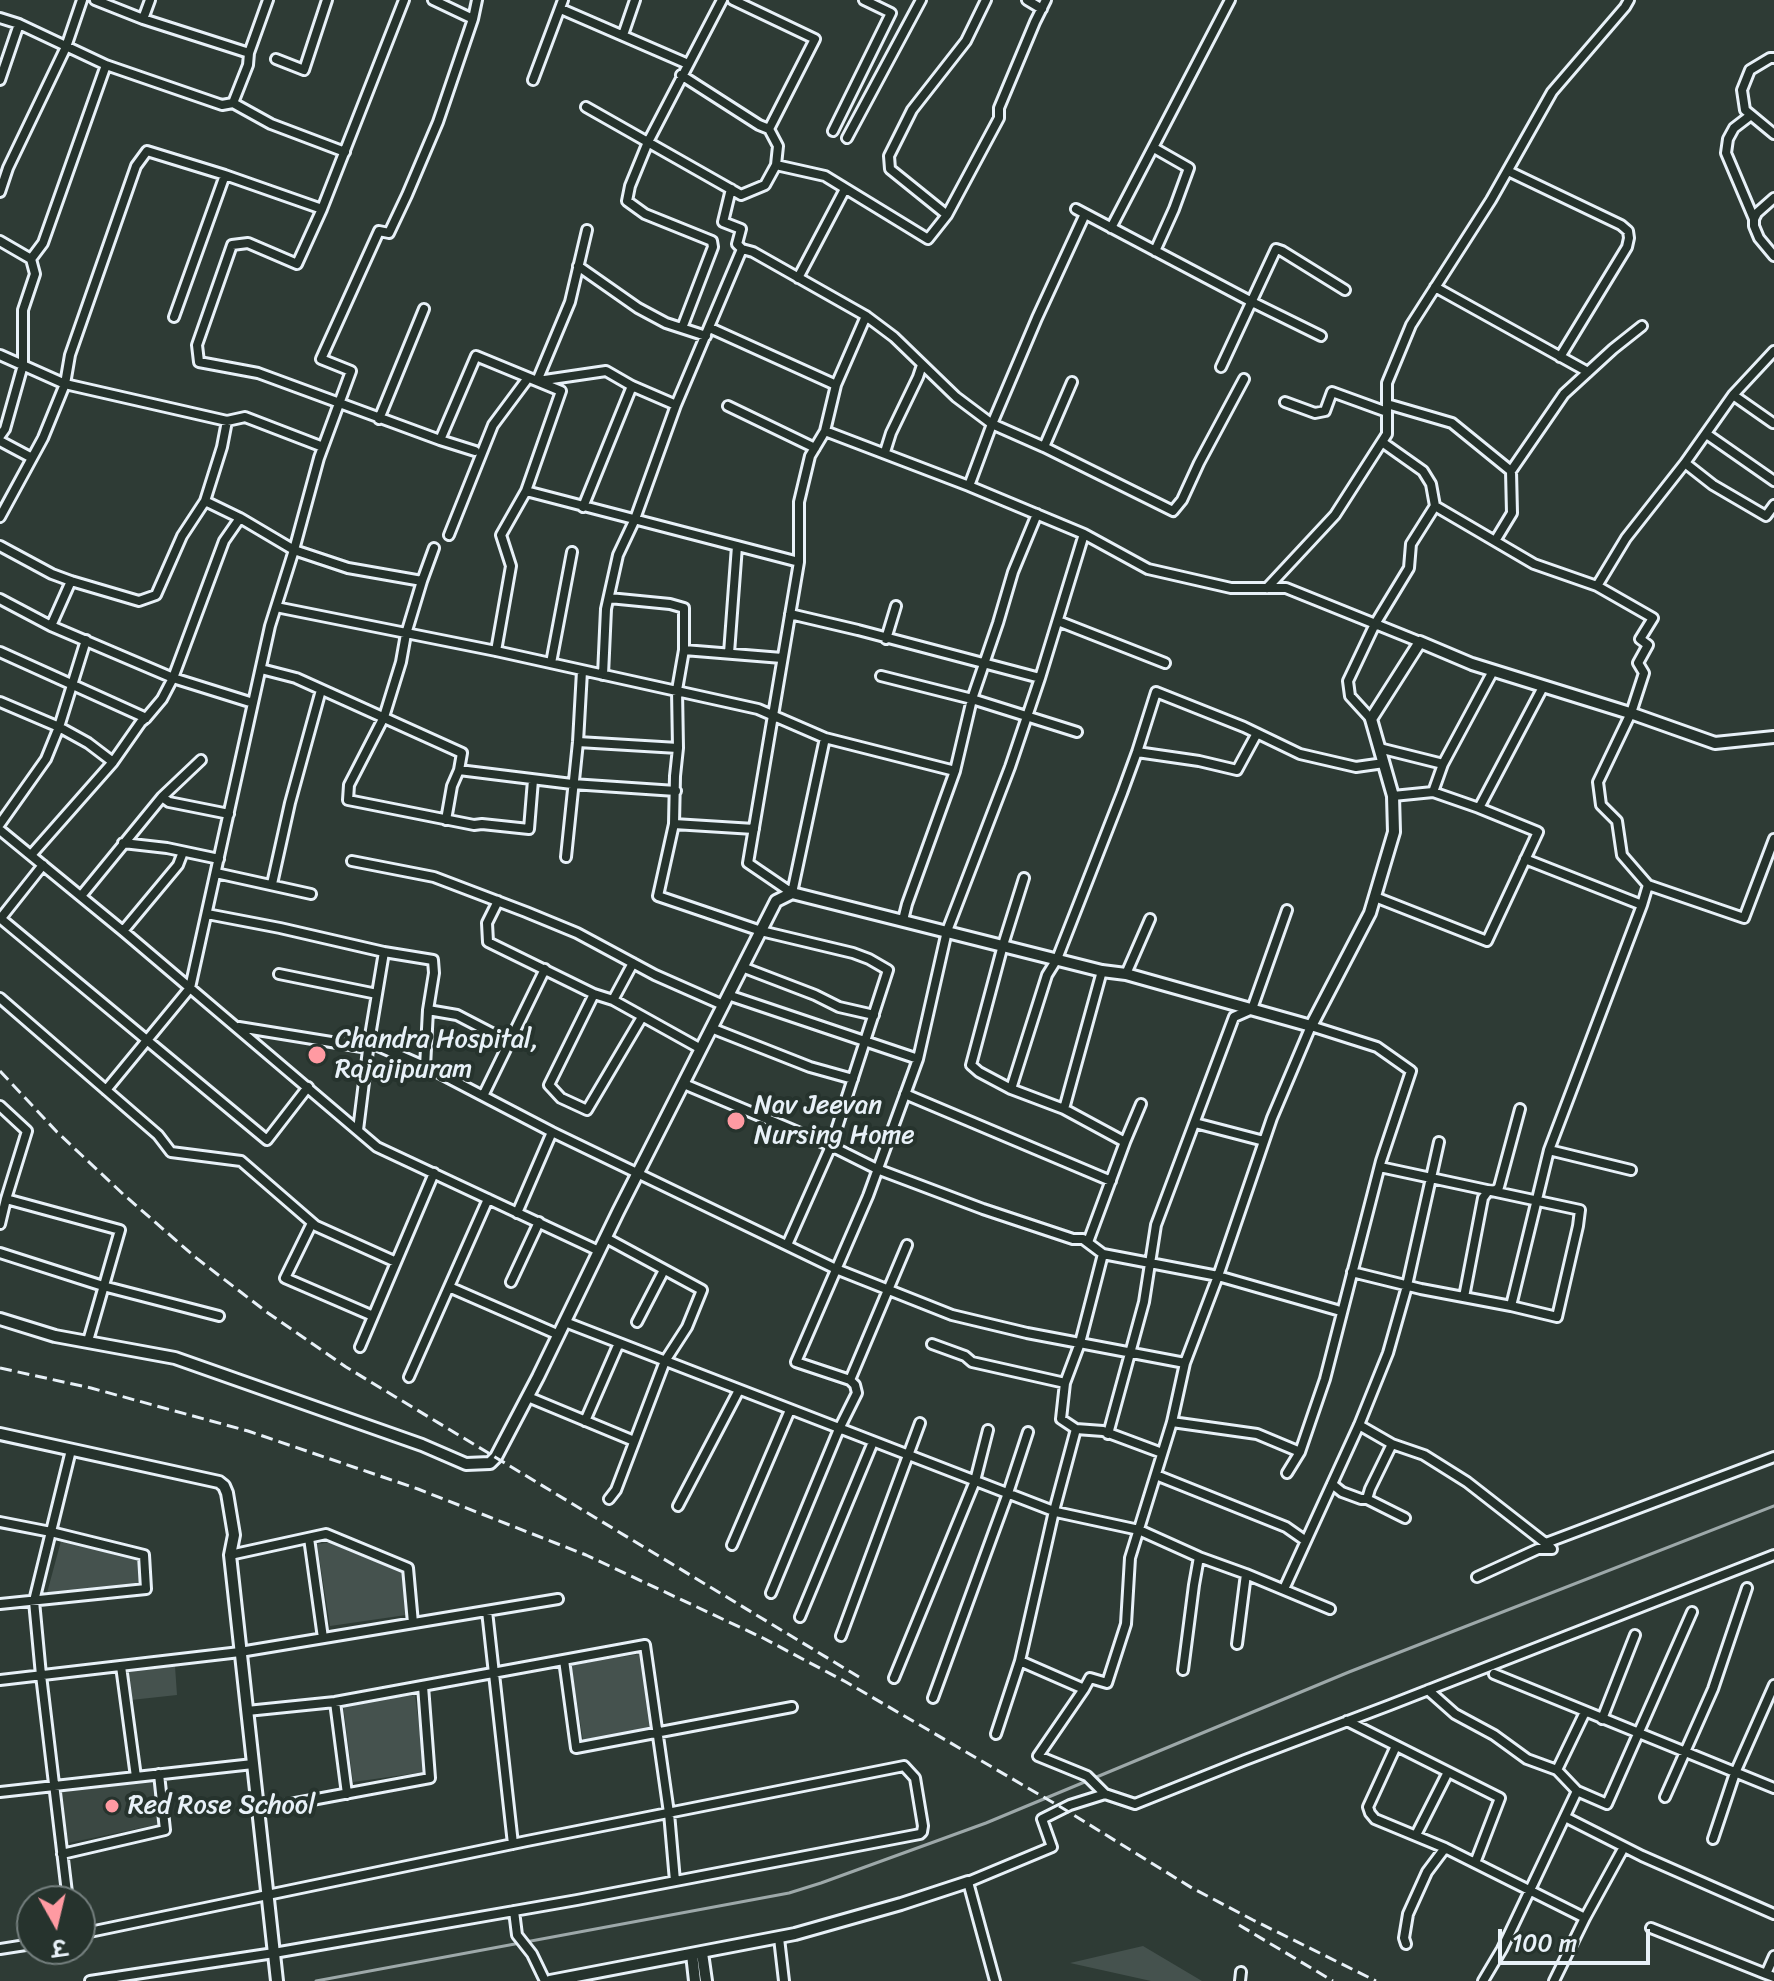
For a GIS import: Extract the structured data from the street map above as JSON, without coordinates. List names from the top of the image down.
{
  "places": ["Chandra Hospital, Rajajipuram", "Nav Jeevan Nursing Home", "Red Rose School"],
  "scale_bar": "100 m",
  "north": "bottom"
}
